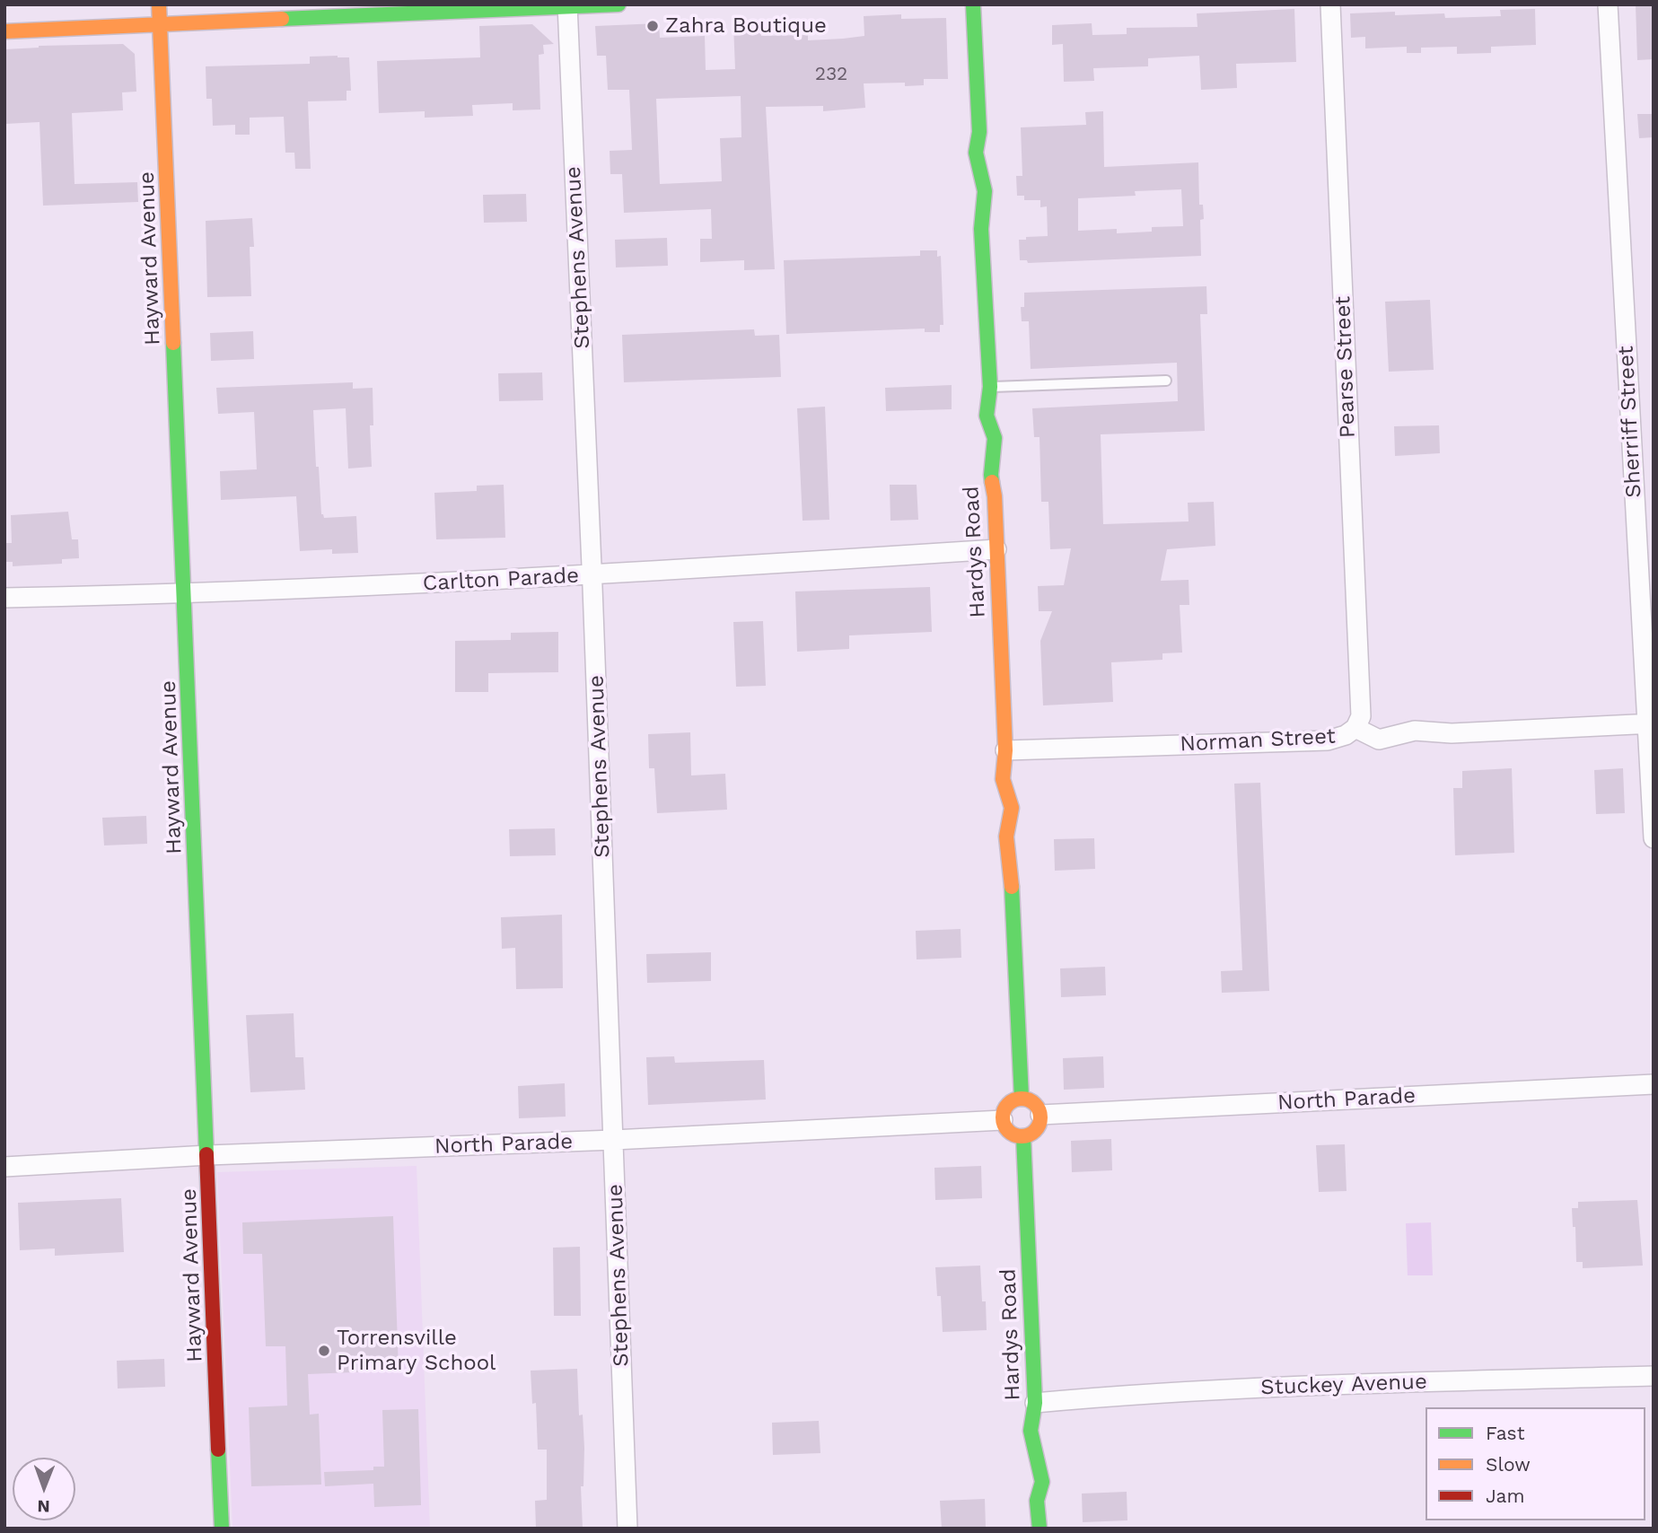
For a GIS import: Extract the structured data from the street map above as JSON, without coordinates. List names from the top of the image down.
{
  "streets": {
    "street": [
      "Stephens Avenue",
      "Hayward Avenue",
      "Pearse Street",
      "Sherriff Street",
      "Hardys Road",
      "Carlton Parade",
      "Norman Street",
      "North Parade",
      "Stuckey Avenue"
    ]
  },
  "crossings": [
    ["Stephens Avenue", "Carlton Parade"],
    ["Stephens Avenue", "North Parade"],
    ["Hayward Avenue", "Carlton Parade"],
    ["Hayward Avenue", "North Parade"],
    ["Pearse Street", "Norman Street"],
    ["Sherriff Street", "Norman Street"],
    ["Hardys Road", "Carlton Parade"],
    ["Hardys Road", "Norman Street"],
    ["Hardys Road", "North Parade"],
    ["Hardys Road", "Stuckey Avenue"]
  ],
  "places": ["Zahra Boutique", "Torrensville Primary School"],
  "house_numbers": ["232"],
  "legend": ["Fast", "Slow", "Jam"],
  "north": "bottom"
}
